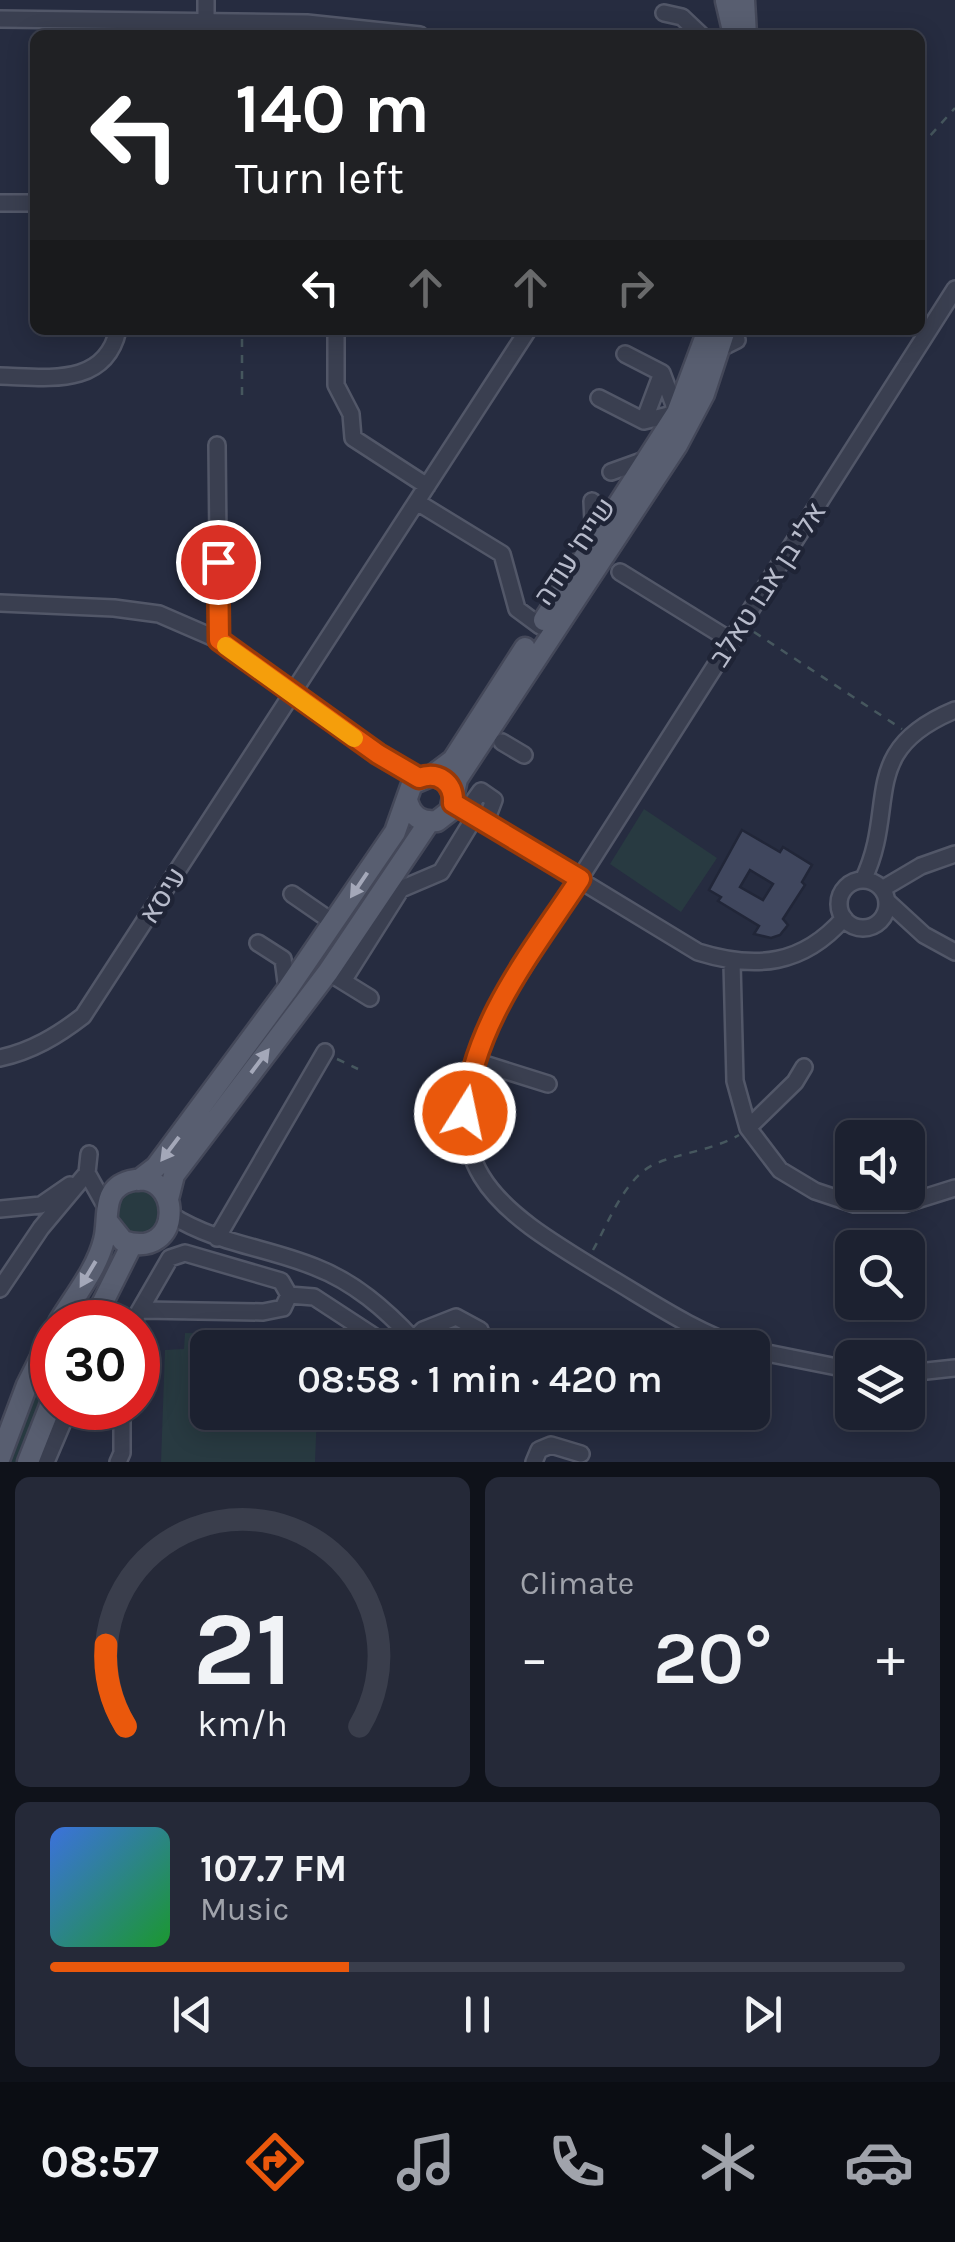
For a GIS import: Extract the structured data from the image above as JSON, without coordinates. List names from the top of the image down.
{
  "streets": {
    "main road": ["שייח' עודה"],
    "street": ["אלי בן אבו טאלב", "עיסא"]
  },
  "page": {
    "turn": ["140 m", "Turn left"],
    "limit": "30",
    "trip": "08:58 · 1 min · 420 m",
    "tile": "Climate",
    "heat": ["−", "20°", "+"],
    "song": ["107.7 FM", "Music"],
    "tabs": "08:57",
    "gauge": ["21", "km/h"]
  }
}
